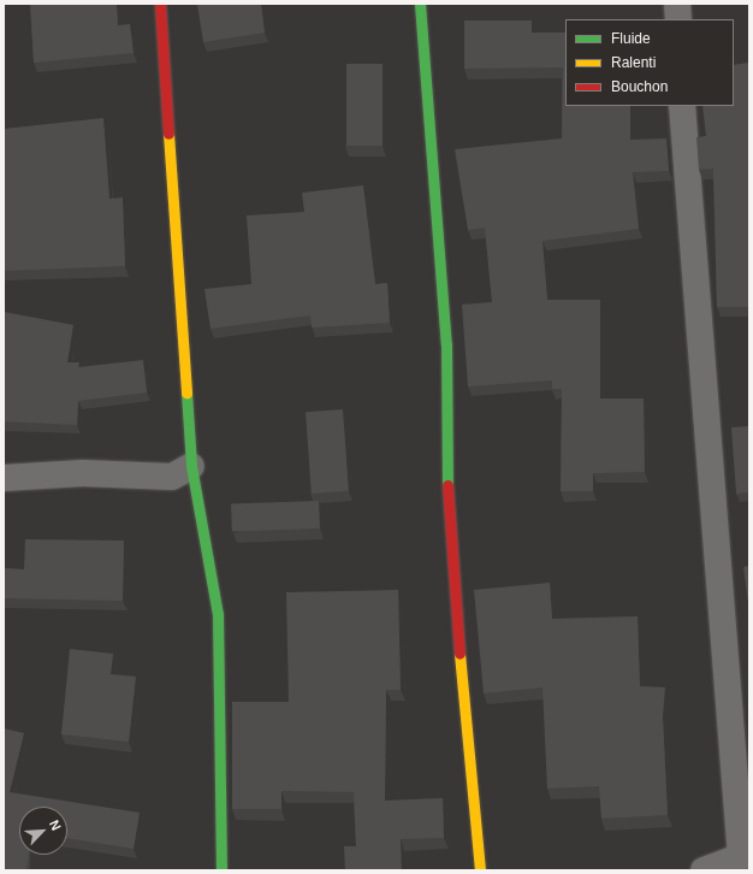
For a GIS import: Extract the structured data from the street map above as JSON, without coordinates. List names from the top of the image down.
{
  "legend": ["Fluide", "Ralenti", "Bouchon"],
  "north": "top right"
}
